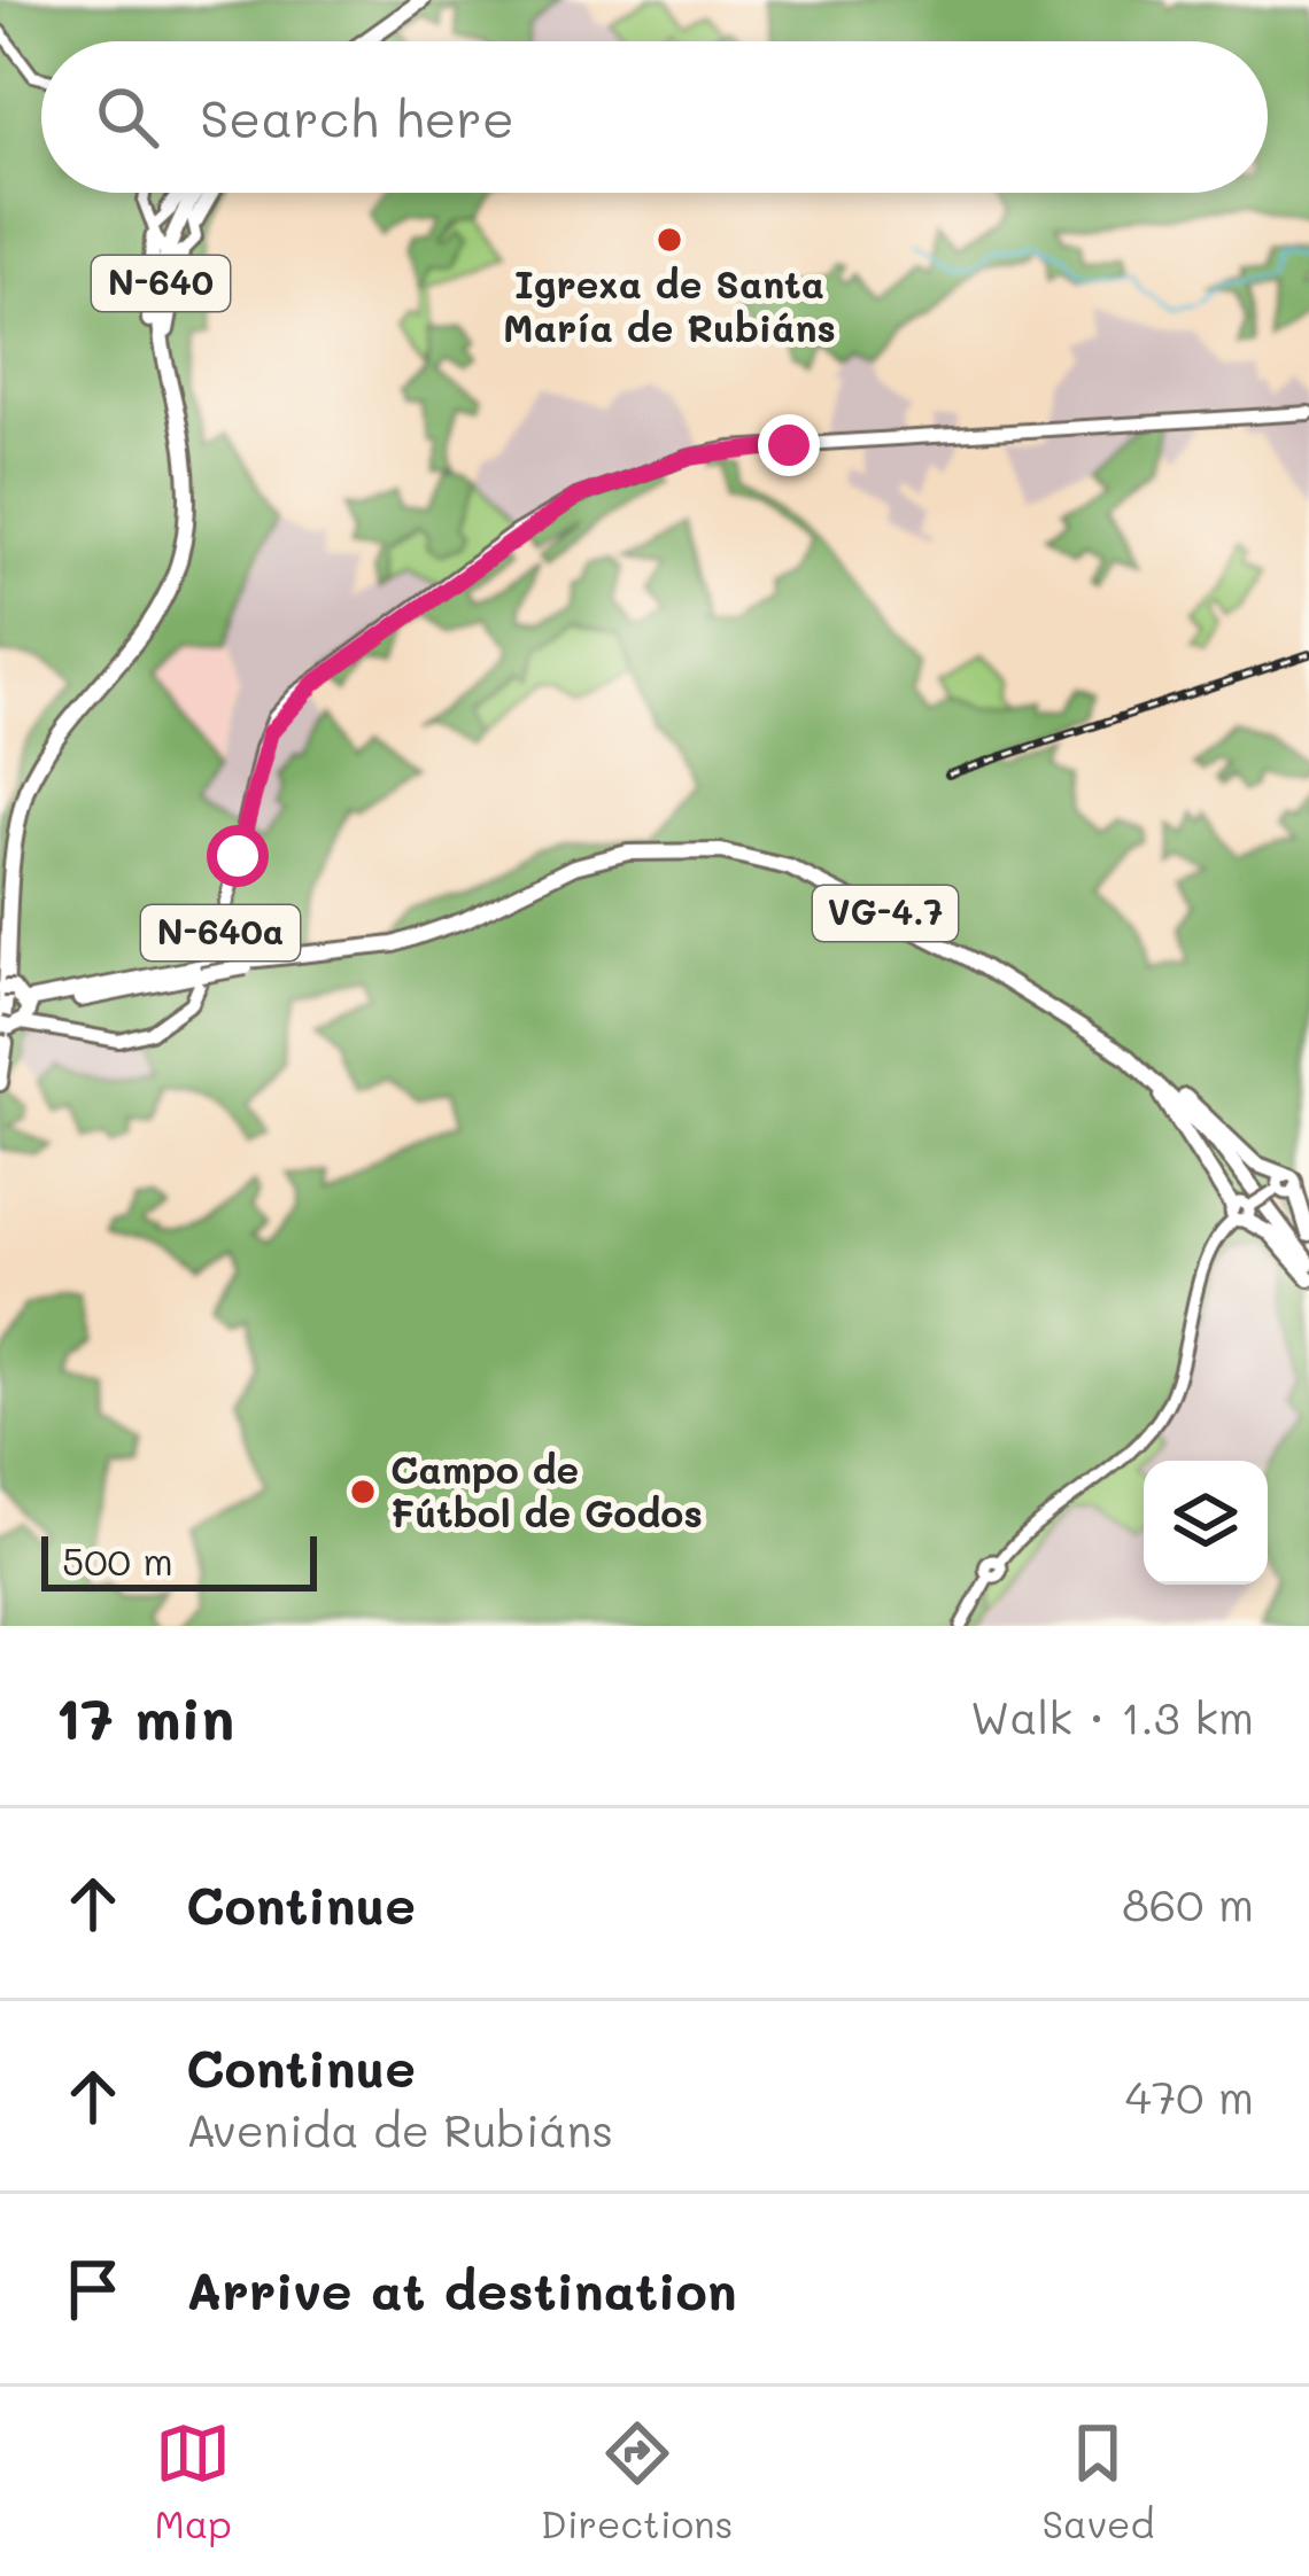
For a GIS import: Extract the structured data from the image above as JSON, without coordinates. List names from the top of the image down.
{
  "streets": {
    "highway": ["N-640", "VG-4.7"],
    "main road": ["N-640a"]
  },
  "crossings": [
    ["VG-4.7", "N-640a"]
  ],
  "places": ["Igrexa de Santa María de Rubiáns", "Campo de Fútbol de Godos"],
  "scale_bar": "500 m",
  "page": {
    "search": "Search here",
    "scale": "500 m",
    "heading": ["17 min", "Walk · 1.3 km"],
    "list": [
      ["Continue", "860 m"],
      ["Continue", "Avenida de Rubiáns", "470 m"],
      "Arrive at destination"
    ],
    "nav": ["Map", "Directions", "Saved"]
  }
}
